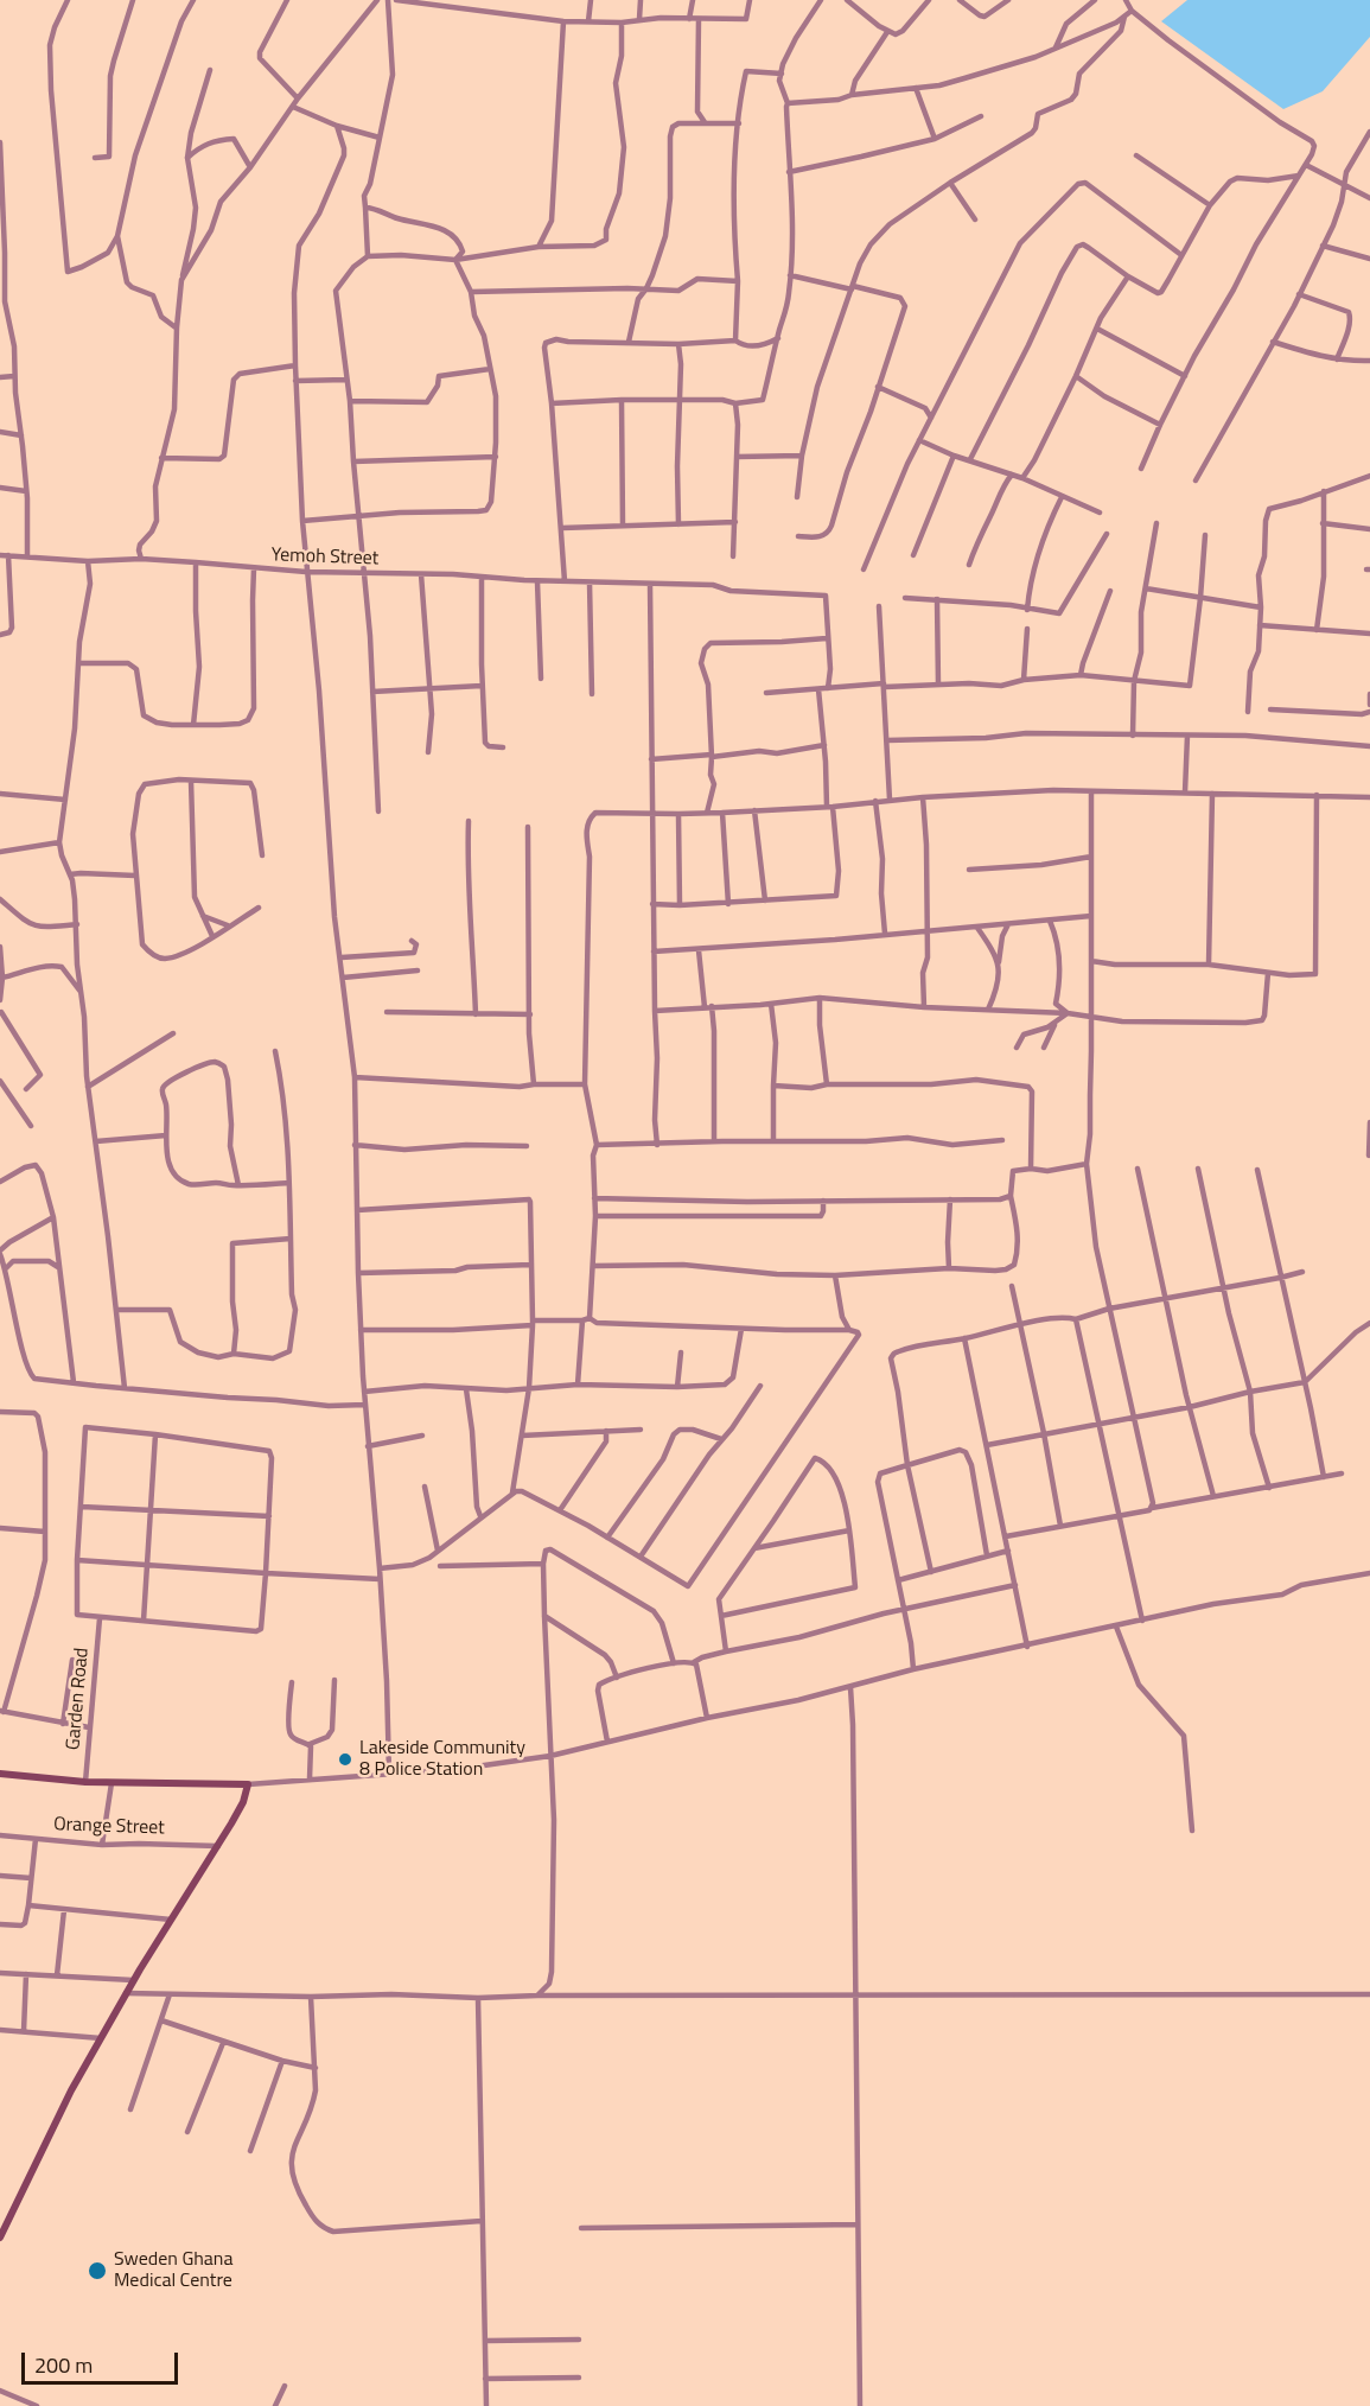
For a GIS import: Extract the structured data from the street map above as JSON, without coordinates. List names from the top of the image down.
{
  "streets": {
    "street": ["Yemoh Street", "Garden Road", "Orange Street"]
  },
  "places": ["Lakeside Community 8 Police Station", "Sweden Ghana Medical Centre"],
  "scale_bar": "200 m"
}
